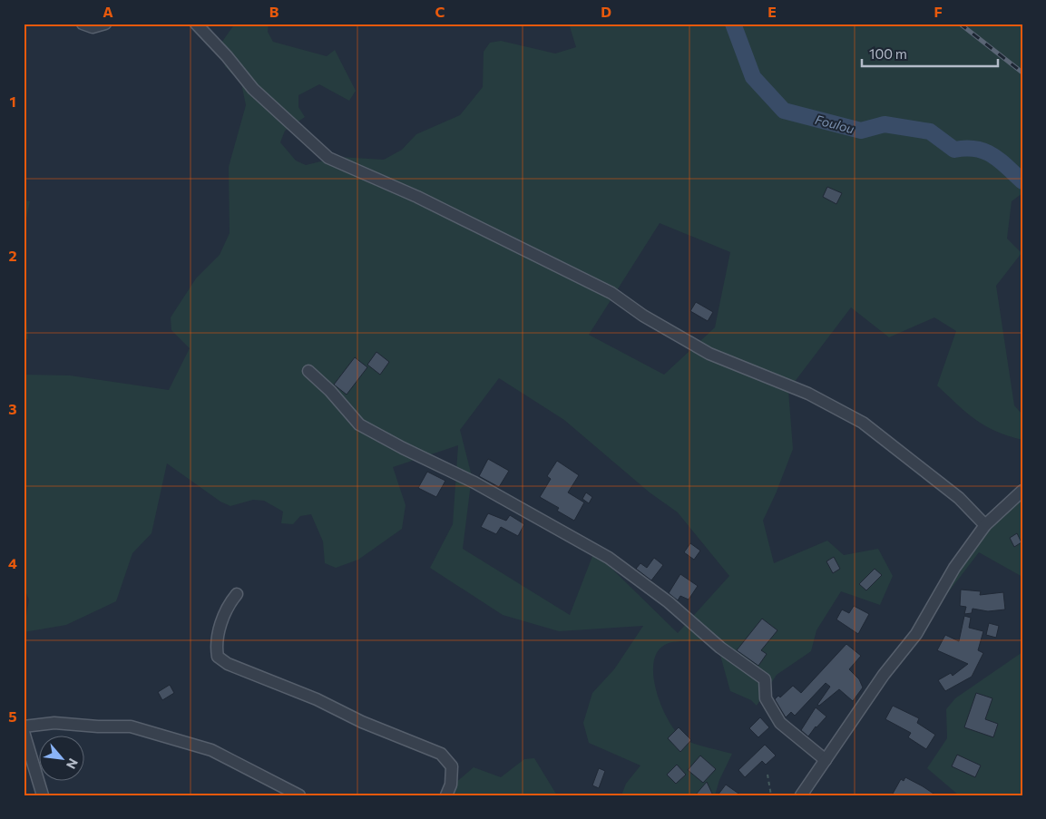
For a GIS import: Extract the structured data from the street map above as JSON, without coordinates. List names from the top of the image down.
{
  "water": ["Foulou"],
  "scale_bar": "100 m",
  "north": "bottom right",
  "grid": {
    "columns": [
      "A",
      "B",
      "C",
      "D",
      "E",
      "F"
    ],
    "rows": [
      "1",
      "2",
      "3",
      "4",
      "5"
    ]
  }
}
